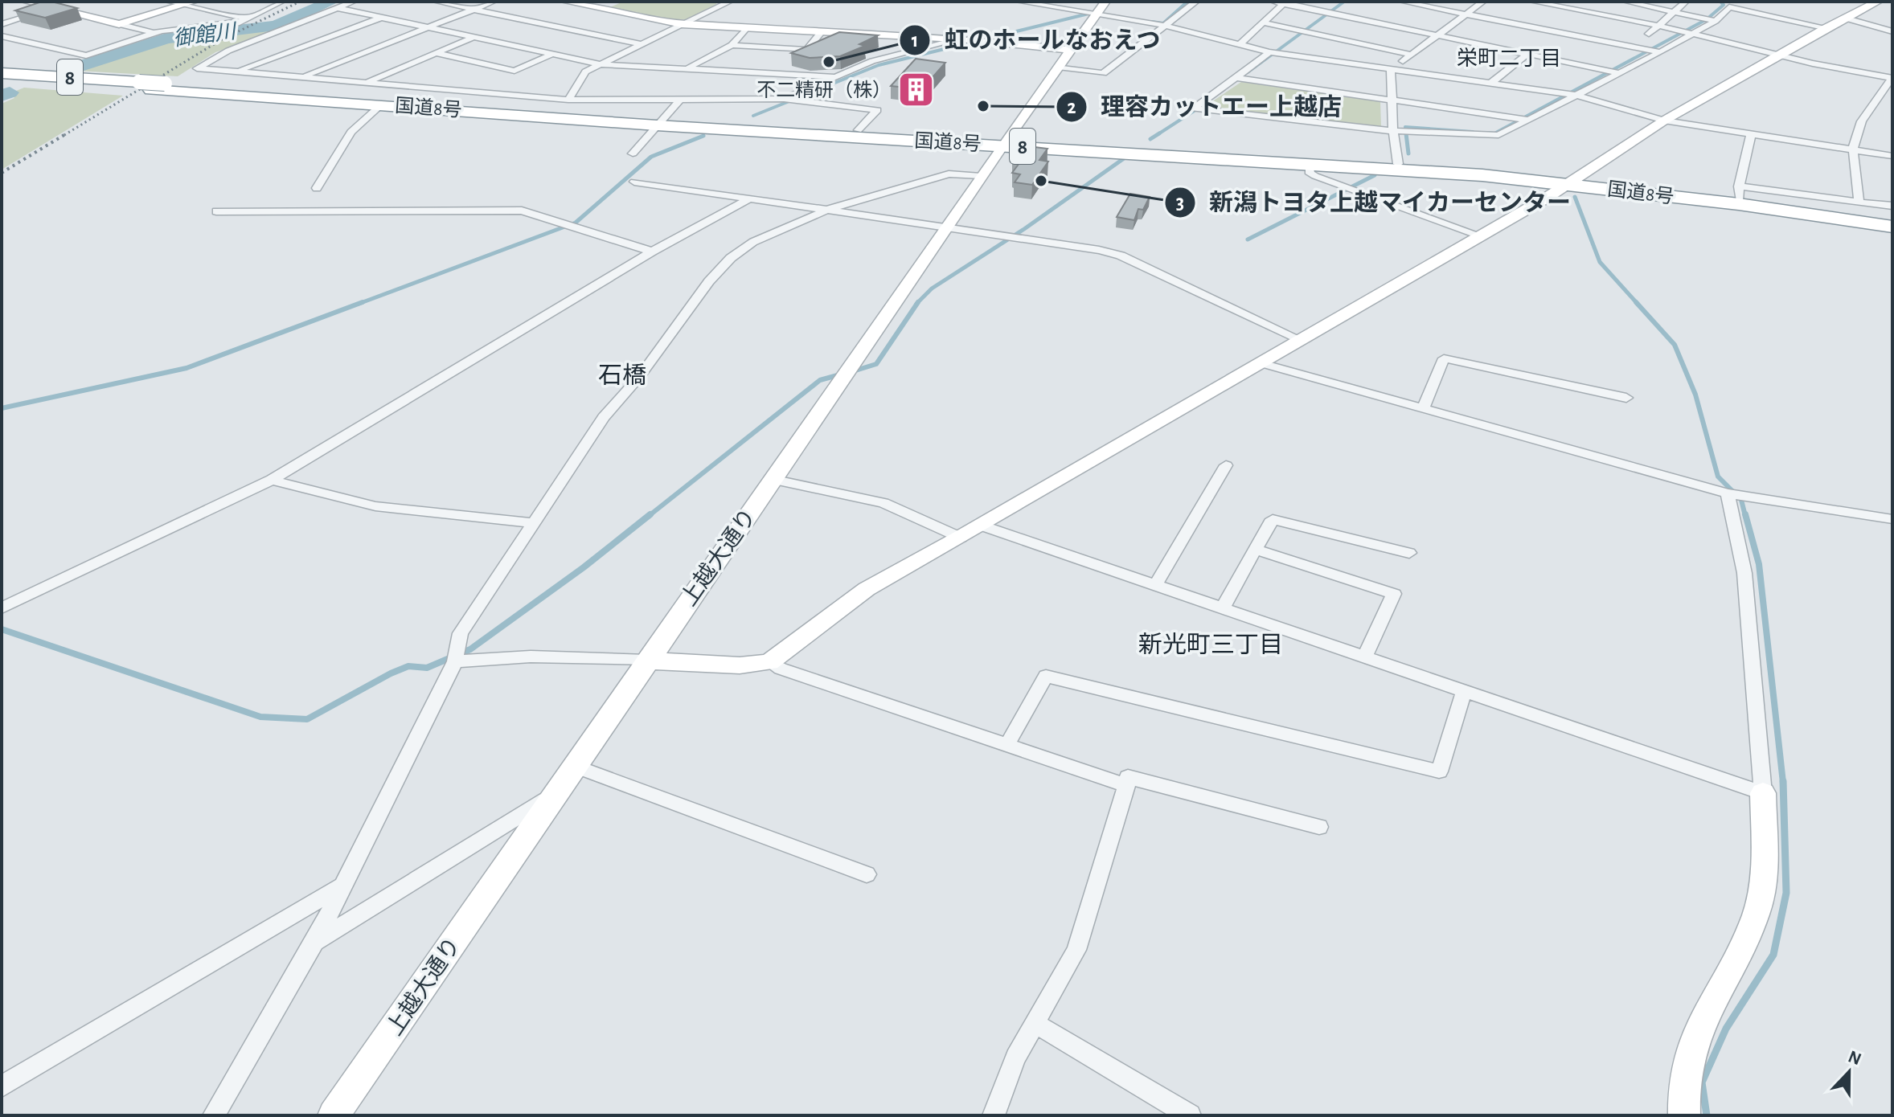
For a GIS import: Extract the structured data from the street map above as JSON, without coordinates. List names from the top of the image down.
{
  "streets": {
    "highway": ["8", "国道8号"],
    "street": ["上越大通り"]
  },
  "crossings": [
    ["国道8号", "上越大通り"]
  ],
  "districts": ["栄町二丁目", "石橋", "新光町三丁目"],
  "water": ["御館川"],
  "places": {
    "other": ["虹のホールなおえつ", "理容カットエー上越店", "新潟トヨタ上越マイカーセンター"],
    "building": ["不二精研（株）"]
  },
  "north": "top"
}
